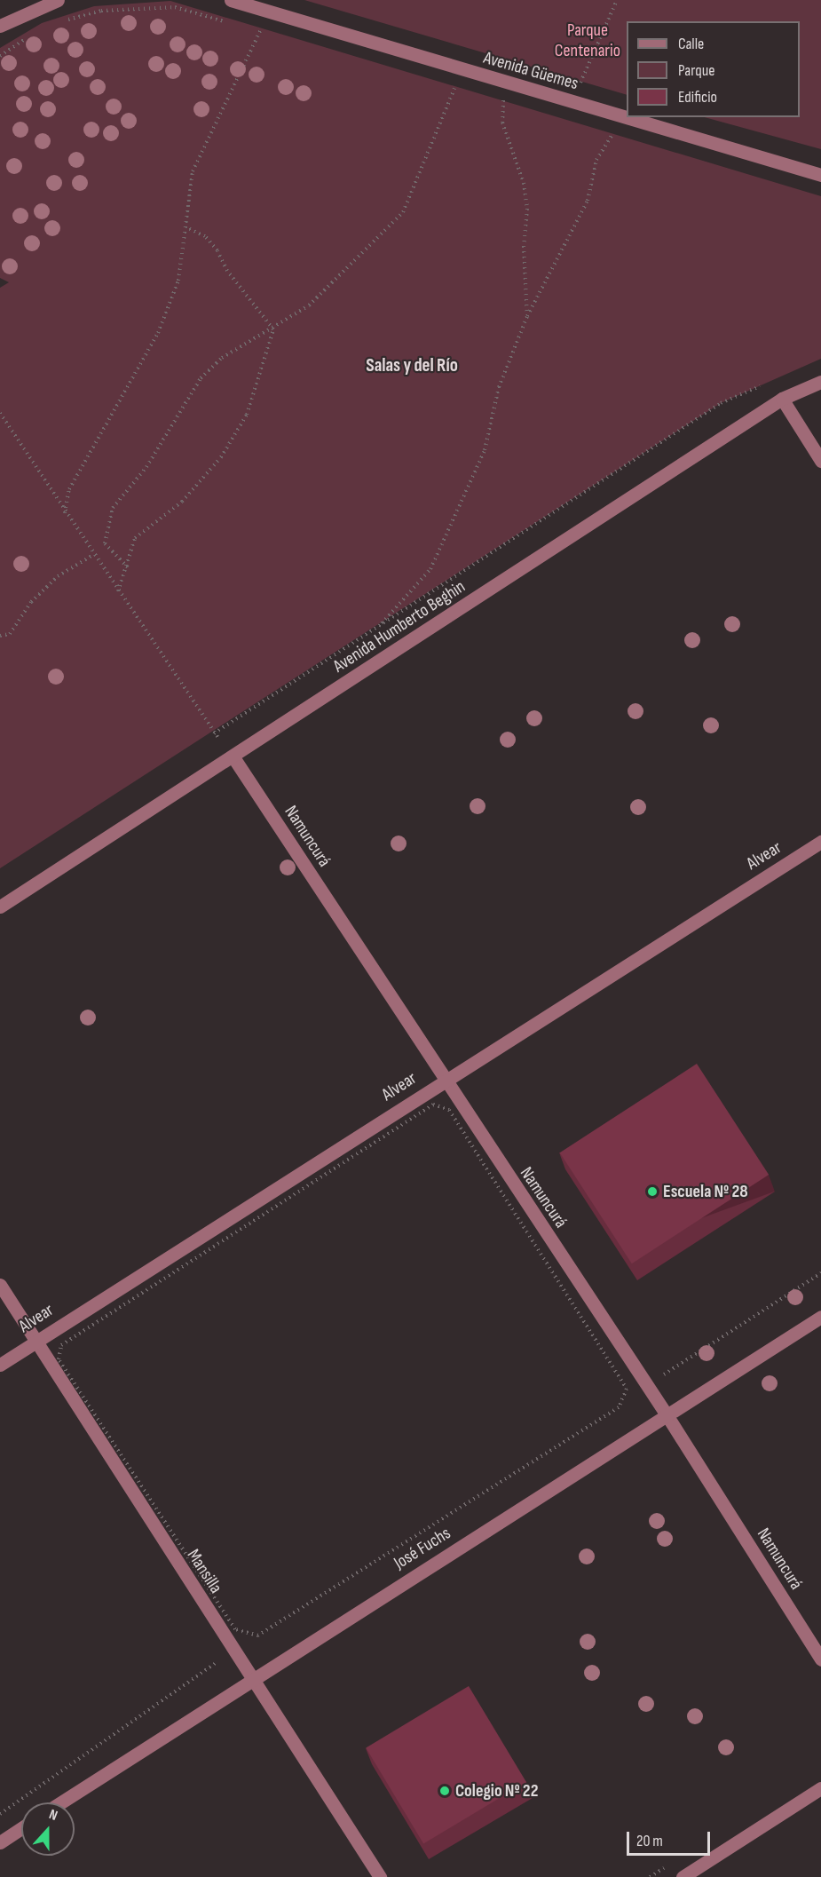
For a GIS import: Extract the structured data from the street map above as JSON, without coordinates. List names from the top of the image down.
{
  "streets": {
    "street": [
      "Avenida Güemes",
      "Avenida Humberto Beghin",
      "Namuncurá",
      "Alvear",
      "José Fuchs",
      "Mansilla"
    ]
  },
  "crossings": [
    ["Avenida Humberto Beghin", "Namuncurá"],
    ["Namuncurá", "Alvear"],
    ["Namuncurá", "José Fuchs"],
    ["Alvear", "Mansilla"],
    ["José Fuchs", "Mansilla"]
  ],
  "districts": ["Salas y del Río"],
  "parks": ["Parque Centenario"],
  "places": ["Escuela Nº 28", "Colegio Nº 22"],
  "legend": ["Calle", "Parque", "Edificio"],
  "scale_bar": "20 m",
  "north": "top"
}
